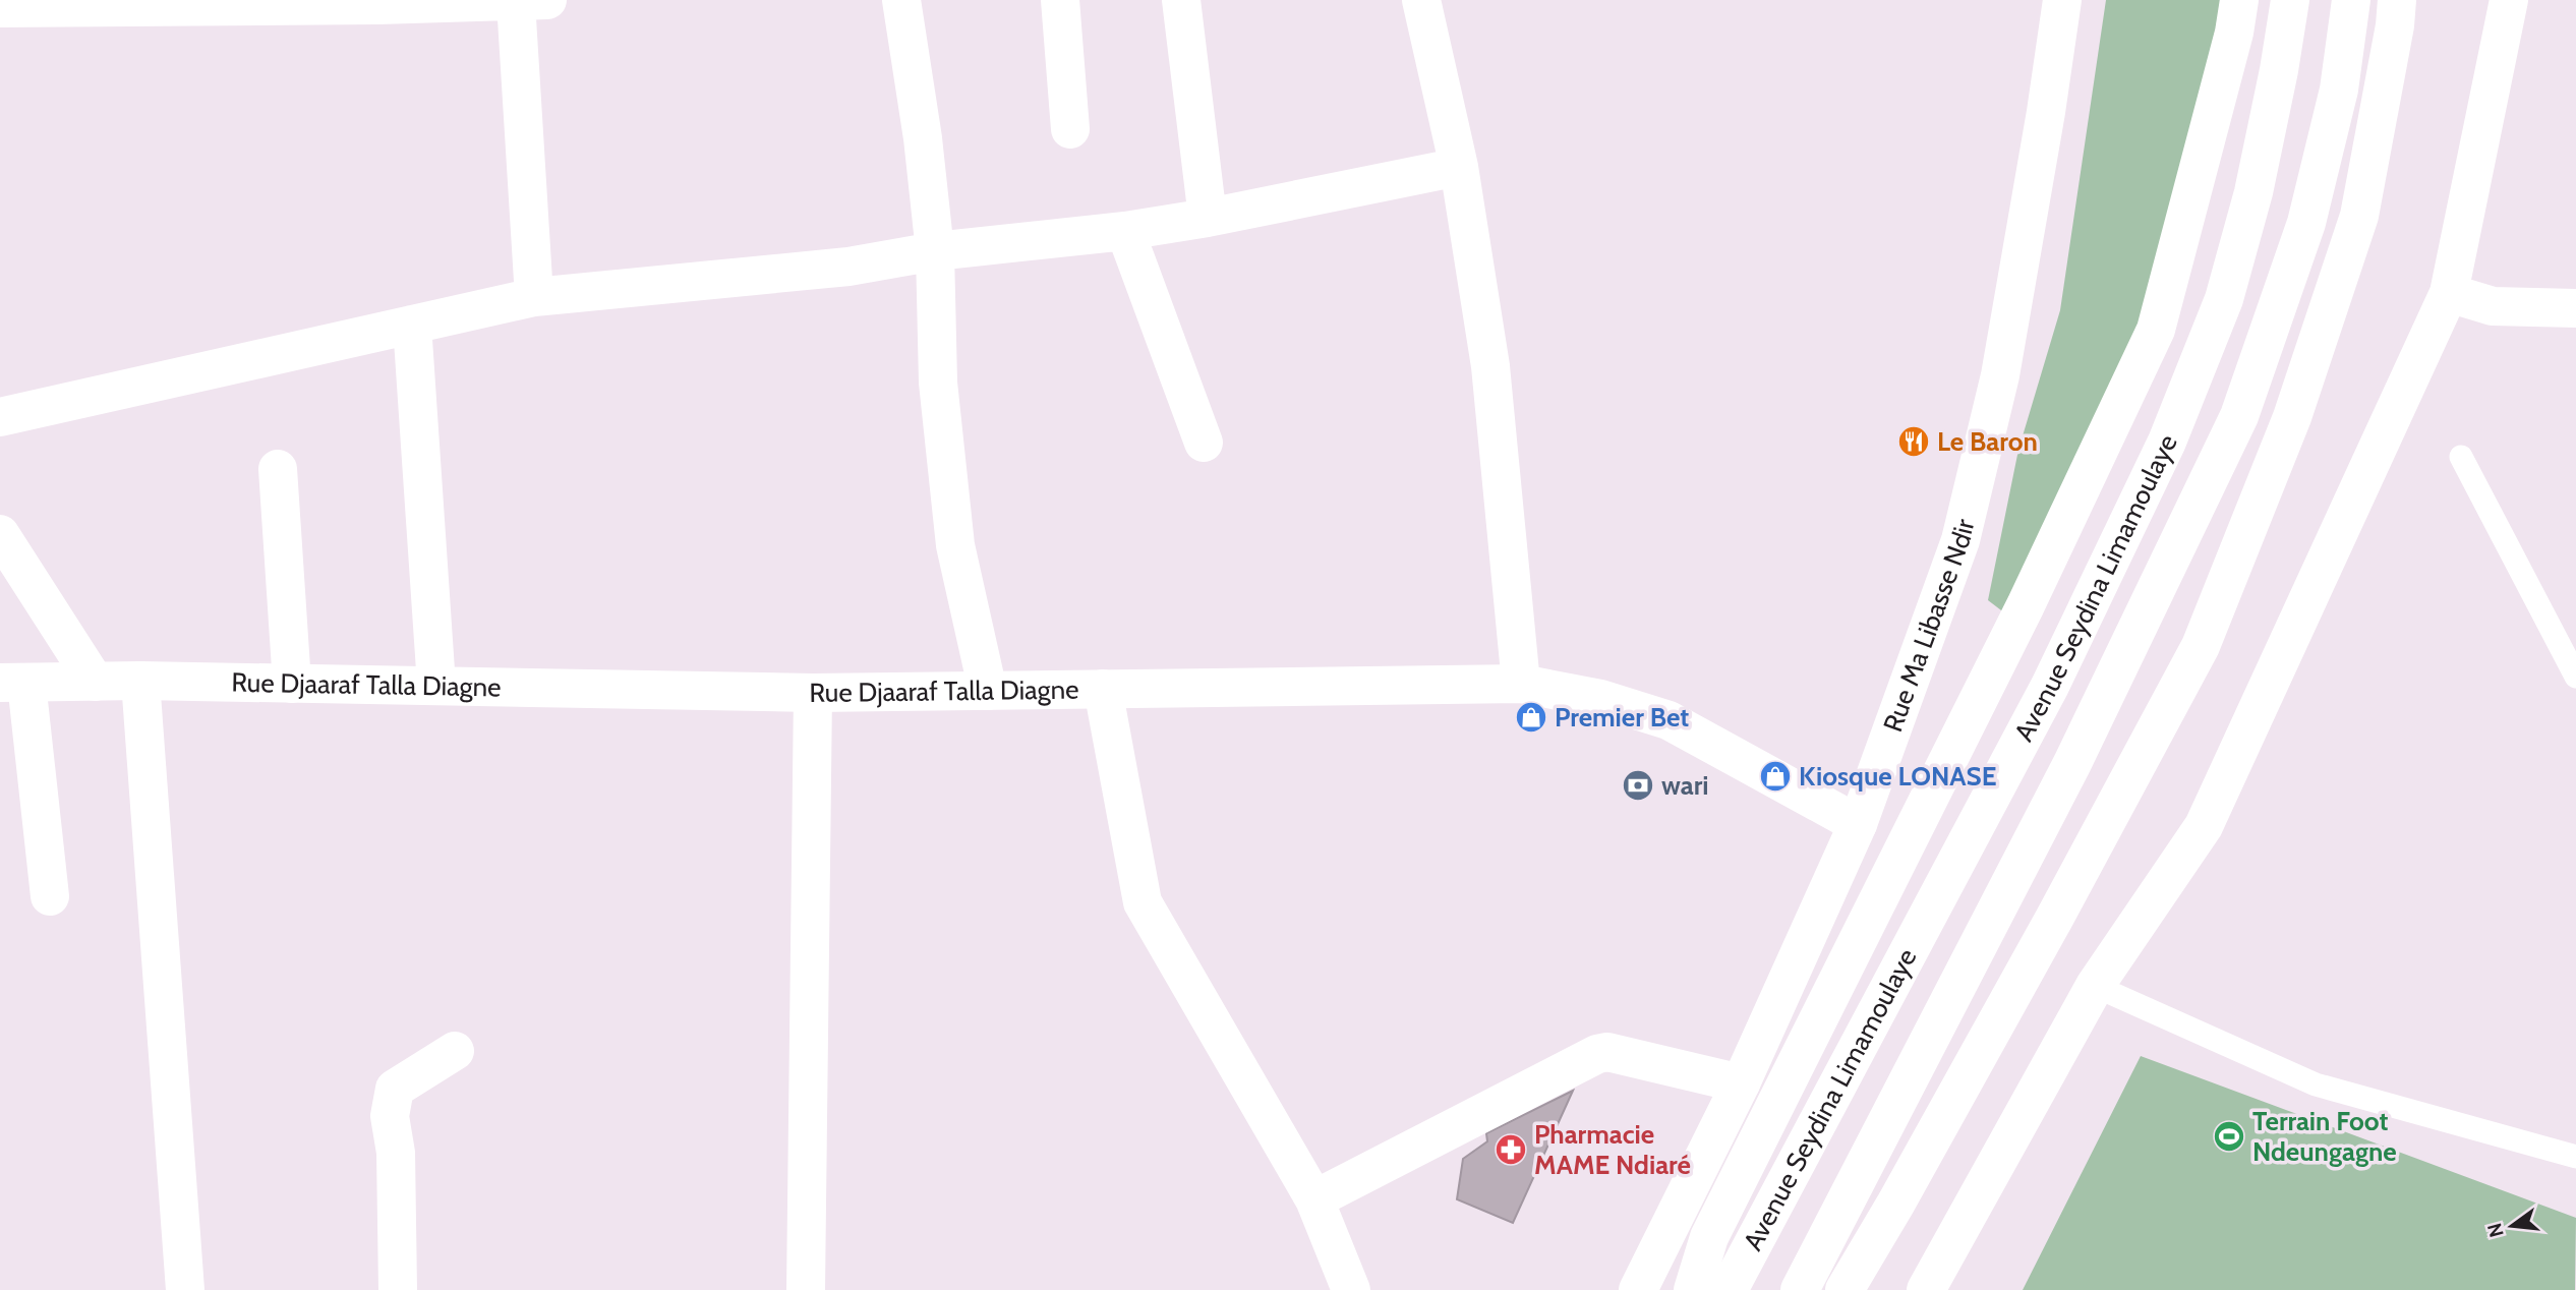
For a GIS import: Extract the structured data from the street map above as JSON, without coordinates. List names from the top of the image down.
{
  "streets": {
    "main road": ["Avenue Seydina Limamoulaye", "Rue Ma Libasse Ndir", "Rue Djaaraf Talla Diagne"]
  },
  "crossings": [
    ["Rue Ma Libasse Ndir", "Rue Djaaraf Talla Diagne"]
  ],
  "places": {
    "restaurant": ["Le Baron"],
    "shop": ["Premier Bet", "Kiosque LONASE"],
    "bank": ["wari"],
    "sports": ["Terrain Foot Ndeungagne"],
    "pharmacy": ["Pharmacie MAME Ndiaré"]
  },
  "north": "left"
}
